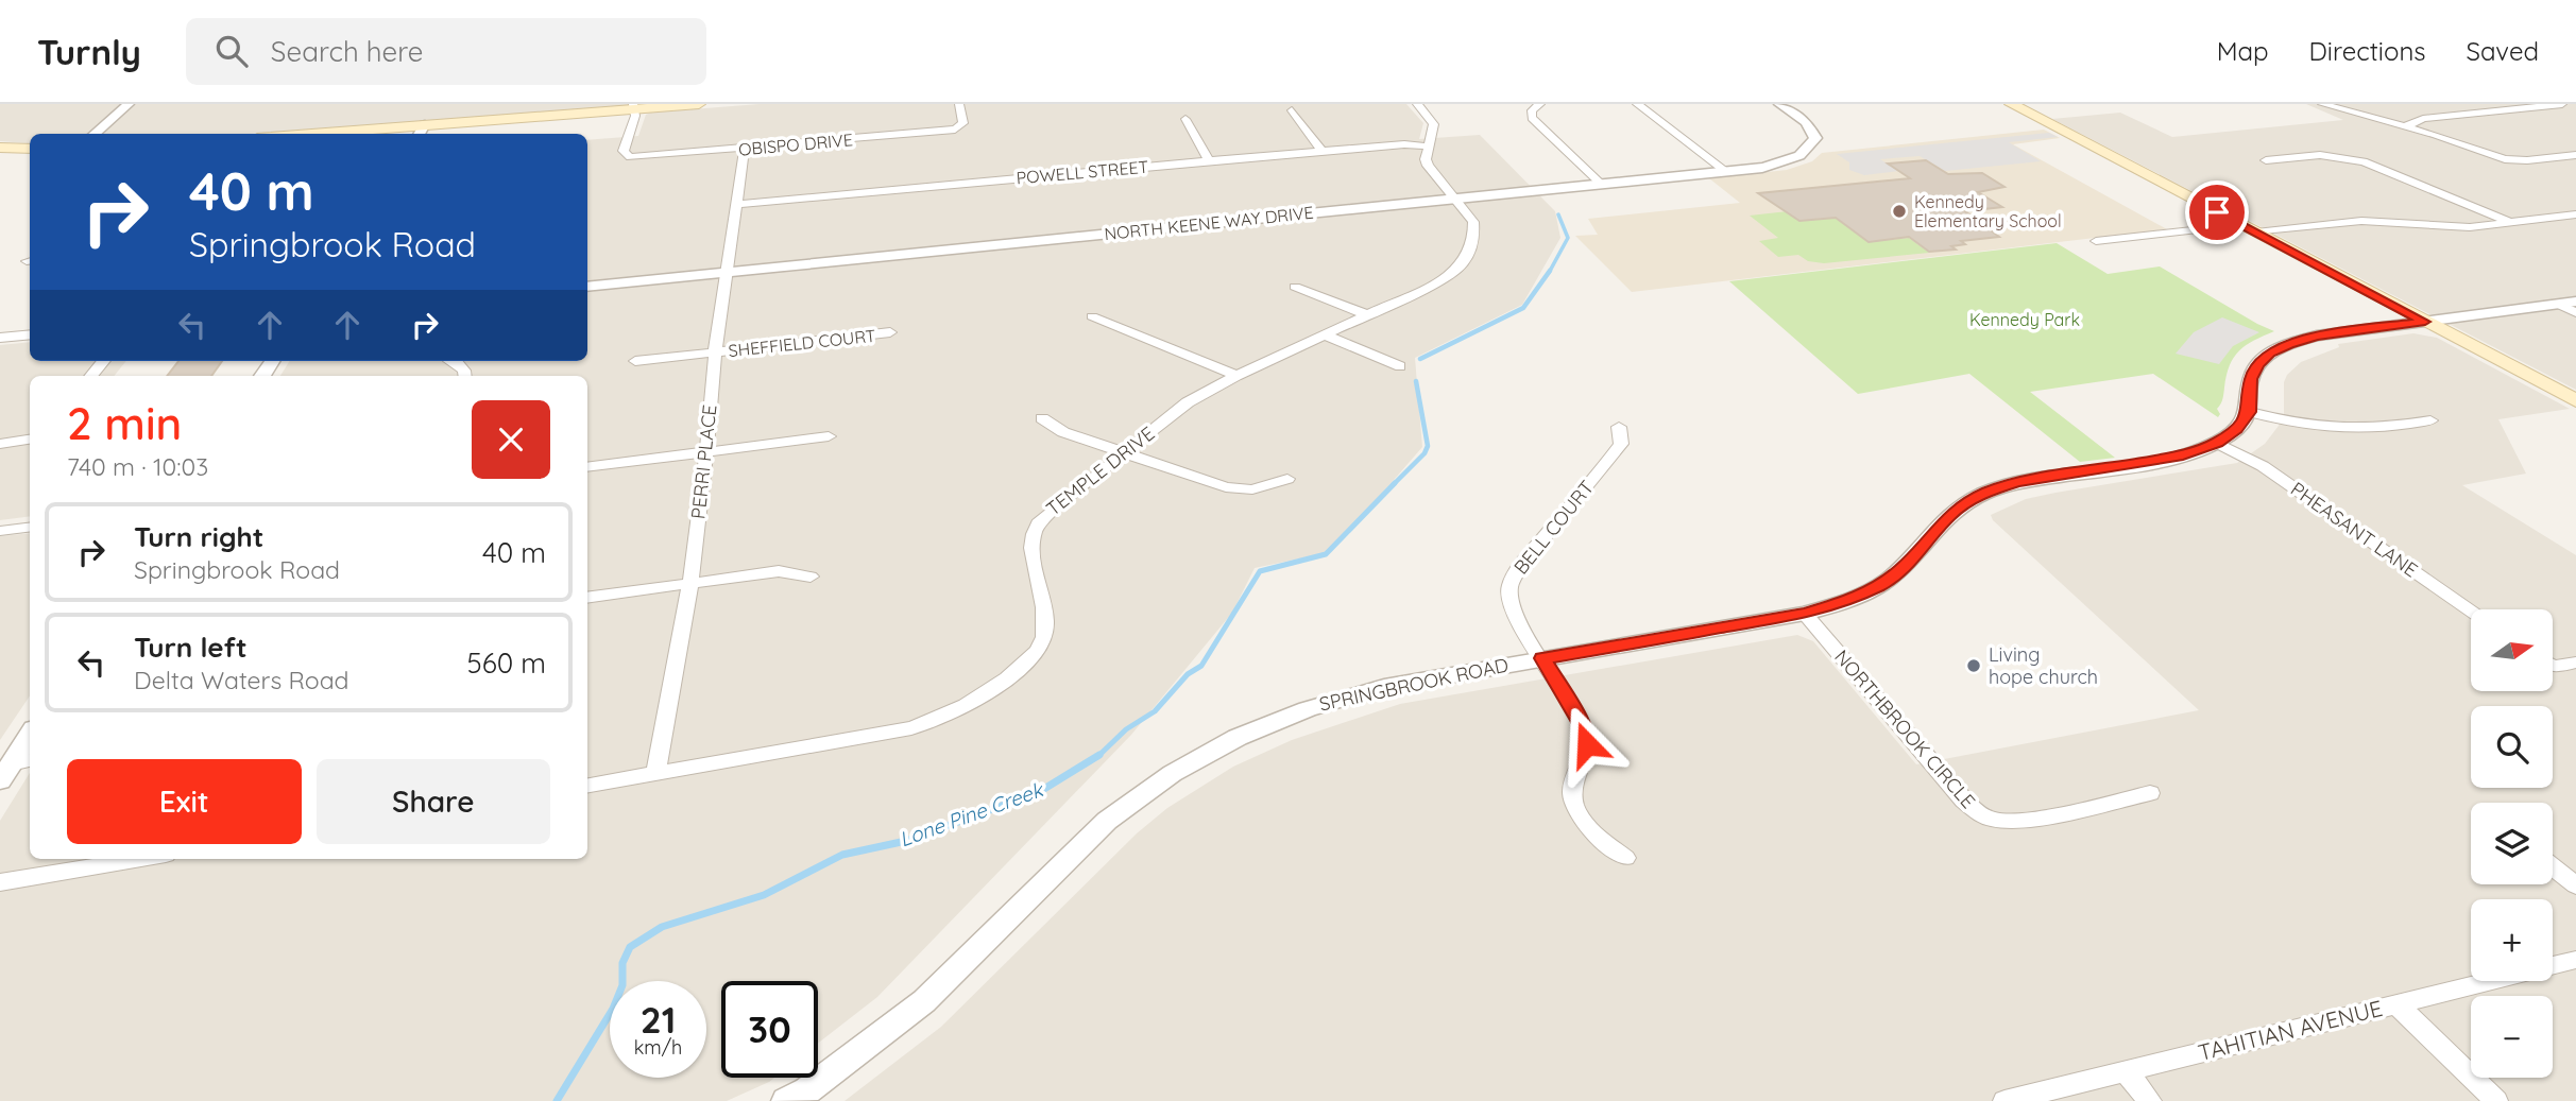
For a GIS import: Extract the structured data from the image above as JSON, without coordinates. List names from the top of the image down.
{
  "streets": {
    "street": [
      "OBISPO DRIVE",
      "POWELL STREET",
      "NORTH KEENE WAY DRIVE",
      "SHEFFIELD COURT",
      "PERRI PLACE",
      "TEMPLE DRIVE",
      "BELL COURT",
      "PHEASANT LANE",
      "SPRINGBROOK ROAD",
      "NORTHBROOK CIRCLE",
      "TAHITIAN AVENUE"
    ]
  },
  "crossings": [
    ["OBISPO DRIVE", "PERRI PLACE"],
    ["POWELL STREET", "PERRI PLACE"],
    ["POWELL STREET", "TEMPLE DRIVE"],
    ["NORTH KEENE WAY DRIVE", "PERRI PLACE"],
    ["NORTH KEENE WAY DRIVE", "TEMPLE DRIVE"],
    ["SHEFFIELD COURT", "PERRI PLACE"],
    ["PERRI PLACE", "TEMPLE DRIVE"],
    ["BELL COURT", "SPRINGBROOK ROAD"],
    ["PHEASANT LANE", "SPRINGBROOK ROAD"],
    ["SPRINGBROOK ROAD", "NORTHBROOK CIRCLE"]
  ],
  "water": ["Lone Pine Creek"],
  "parks": ["Kennedy Park"],
  "places": ["Kennedy Elementary School", "Living hope church"],
  "north": "right",
  "page": {
    "header": "Turnly",
    "search": "Search here",
    "nav": ["Map", "Directions", "Saved"],
    "turn": ["40 m", "Springbrook Road"],
    "heading": ["2 min", "740 m · 10:03"],
    "list": [
      {
        "name": "Turn right",
        "note": "Springbrook Road",
        "value": "40 m"
      },
      {
        "name": "Turn left",
        "note": "Delta Waters Road",
        "value": "560 m"
      }
    ],
    "map_buttons": ["+", "−"],
    "buttons": ["Exit", "Share"],
    "speed": "21 km/h",
    "limit": "30"
  }
}
